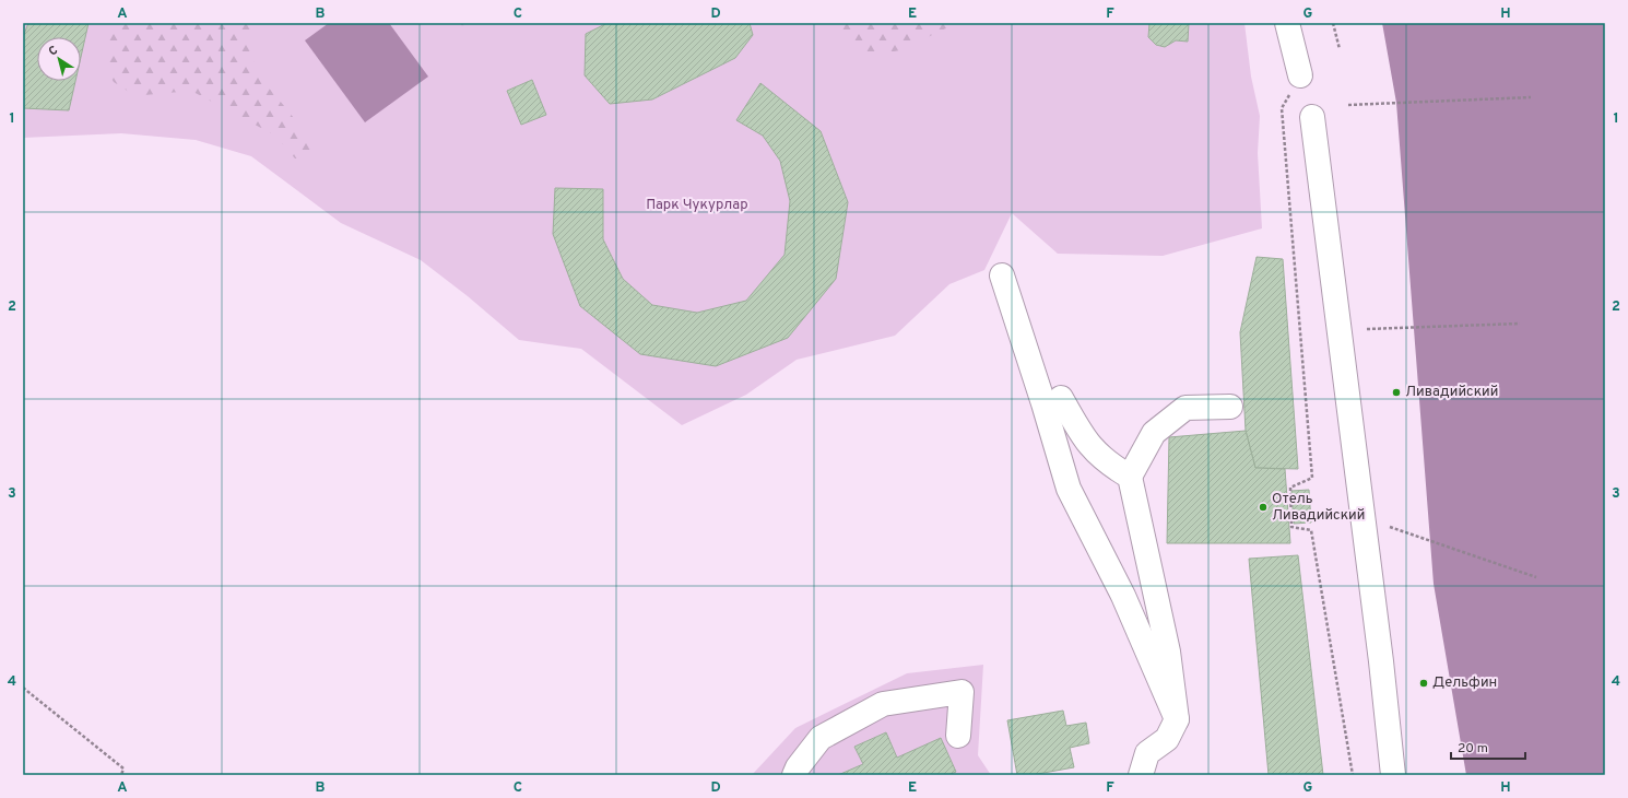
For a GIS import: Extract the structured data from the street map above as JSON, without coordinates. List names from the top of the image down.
{
  "parks": ["Парк Чукурлар"],
  "places": ["Ливадийский", "Отель Ливадийский", "Дельфин"],
  "scale_bar": "20 m",
  "north": "top left",
  "grid": {
    "columns": [
      "A",
      "B",
      "C",
      "D",
      "E",
      "F",
      "G",
      "H"
    ],
    "rows": [
      "1",
      "2",
      "3",
      "4"
    ]
  }
}
